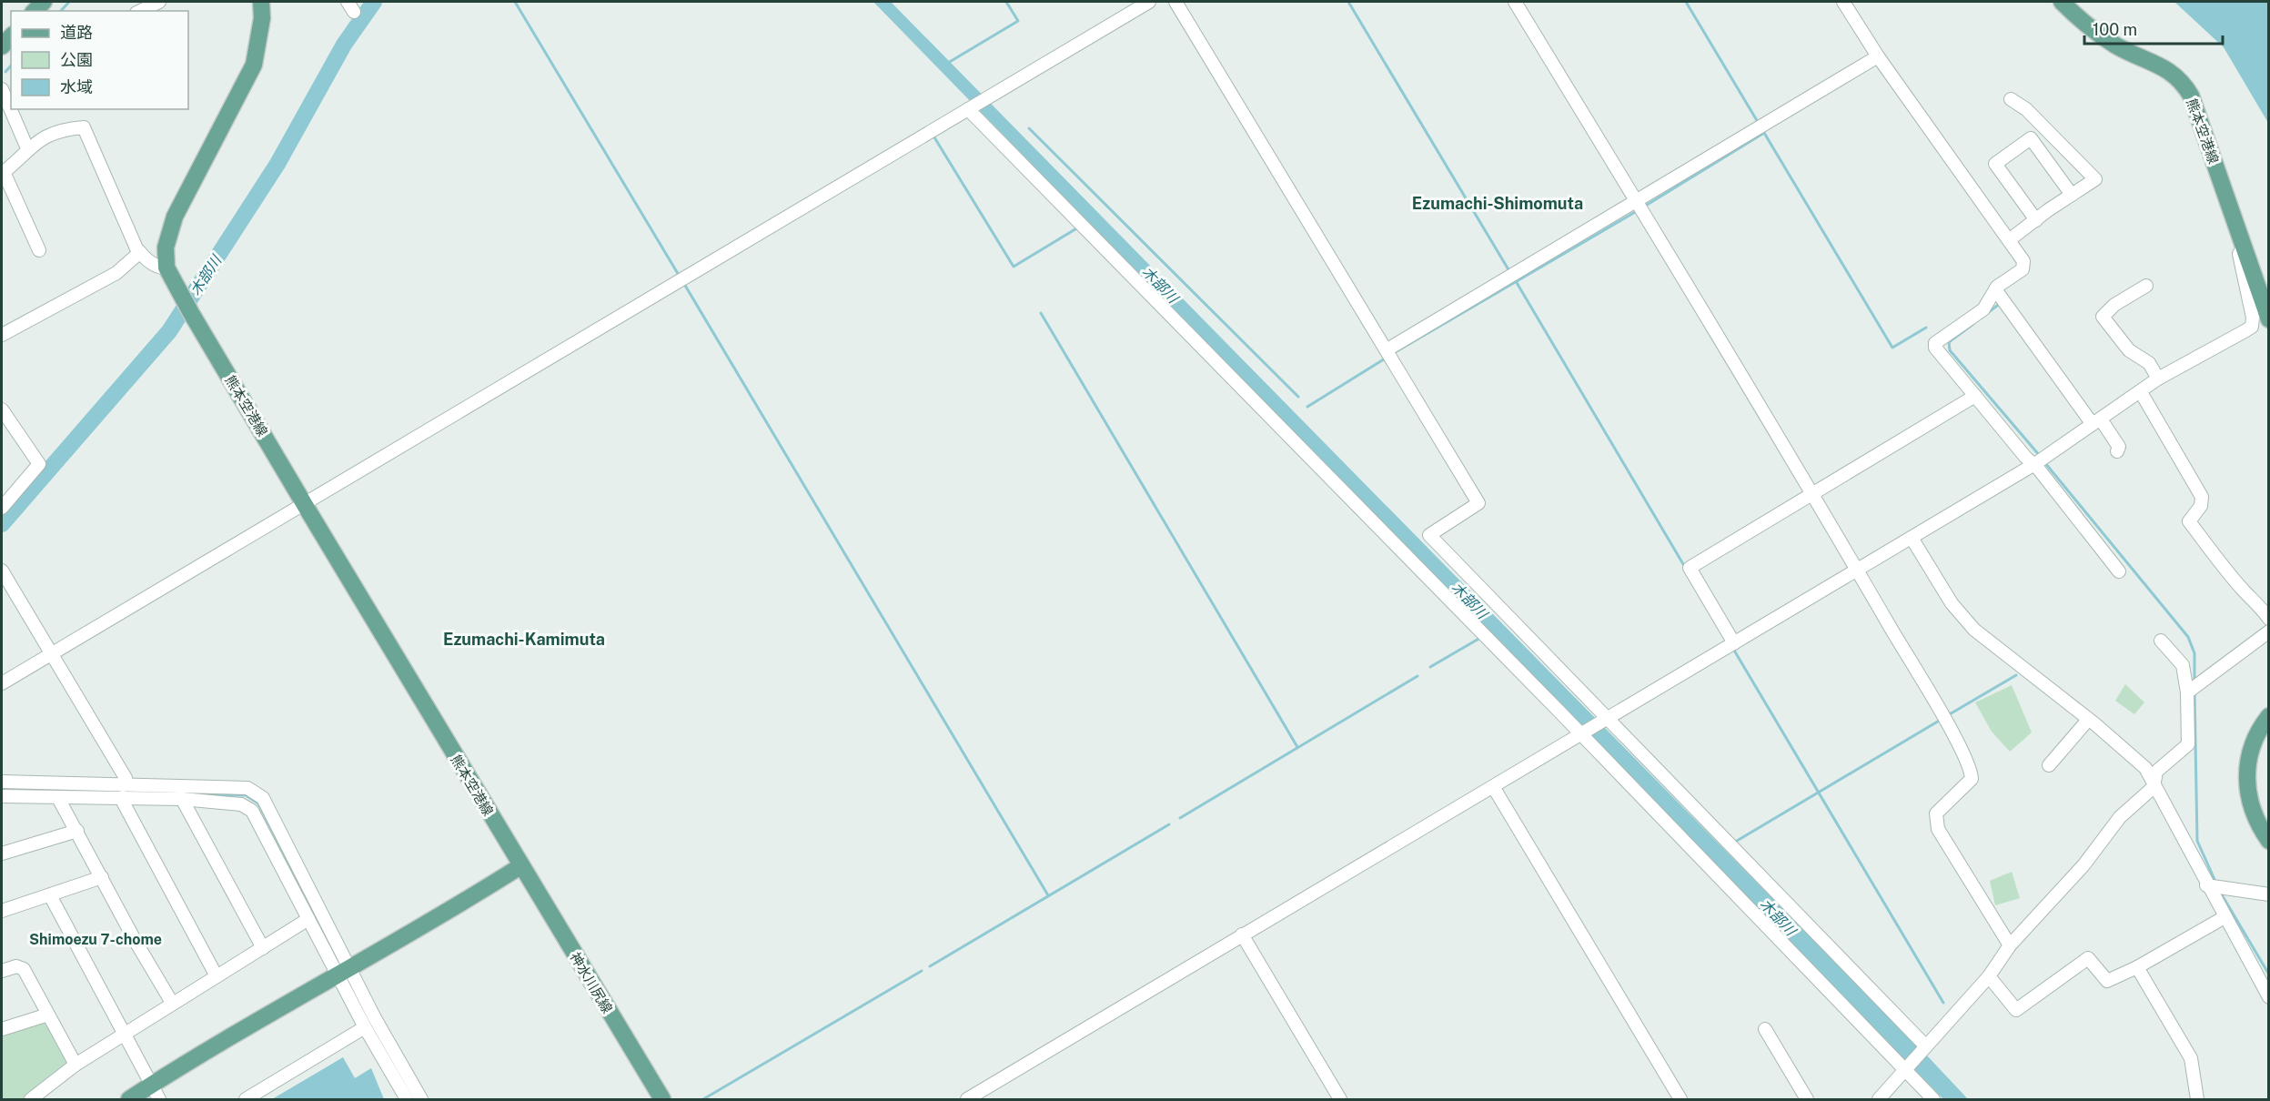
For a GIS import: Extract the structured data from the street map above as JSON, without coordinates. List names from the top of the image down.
{
  "streets": {
    "main road": ["熊本空港線", "神水川尻線"]
  },
  "crossings": [
    ["熊本空港線", "神水川尻線"]
  ],
  "districts": ["Ezumachi-Shimomuta", "Ezumachi-Kamimuta", "Shimoezu 7-chome"],
  "water": ["木部川"],
  "legend": ["道路", "公園", "水域"],
  "scale_bar": "100 m"
}
